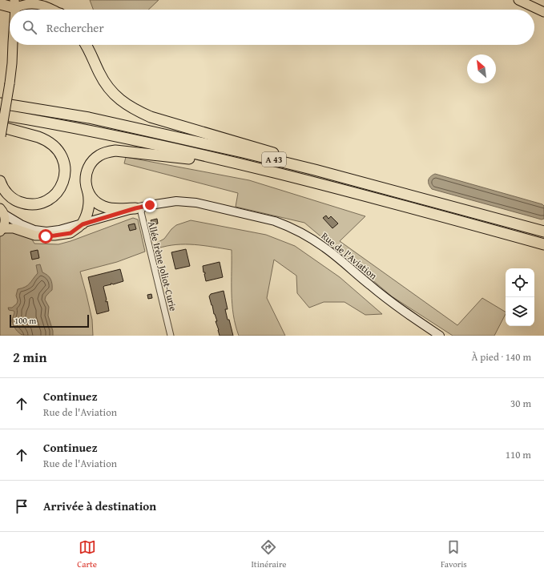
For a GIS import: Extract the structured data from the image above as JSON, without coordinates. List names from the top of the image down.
{
  "streets": {
    "highway": ["A 43"],
    "main road": ["Rue de l'Aviation"],
    "street": ["Allée Irène Joliot-Curie"]
  },
  "crossings": [
    ["Rue de l'Aviation", "Allée Irène Joliot-Curie"]
  ],
  "scale_bar": "100 m",
  "north": "top left",
  "page": {
    "search": "Rechercher",
    "scale": "100 m",
    "heading": ["2 min", "À pied · 140 m"],
    "list": [
      ["Continuez", "Rue de l'Aviation", "30 m"],
      ["Continuez", "Rue de l'Aviation", "110 m"],
      "Arrivée à destination"
    ],
    "nav": ["Carte", "Itinéraire", "Favoris"]
  }
}
